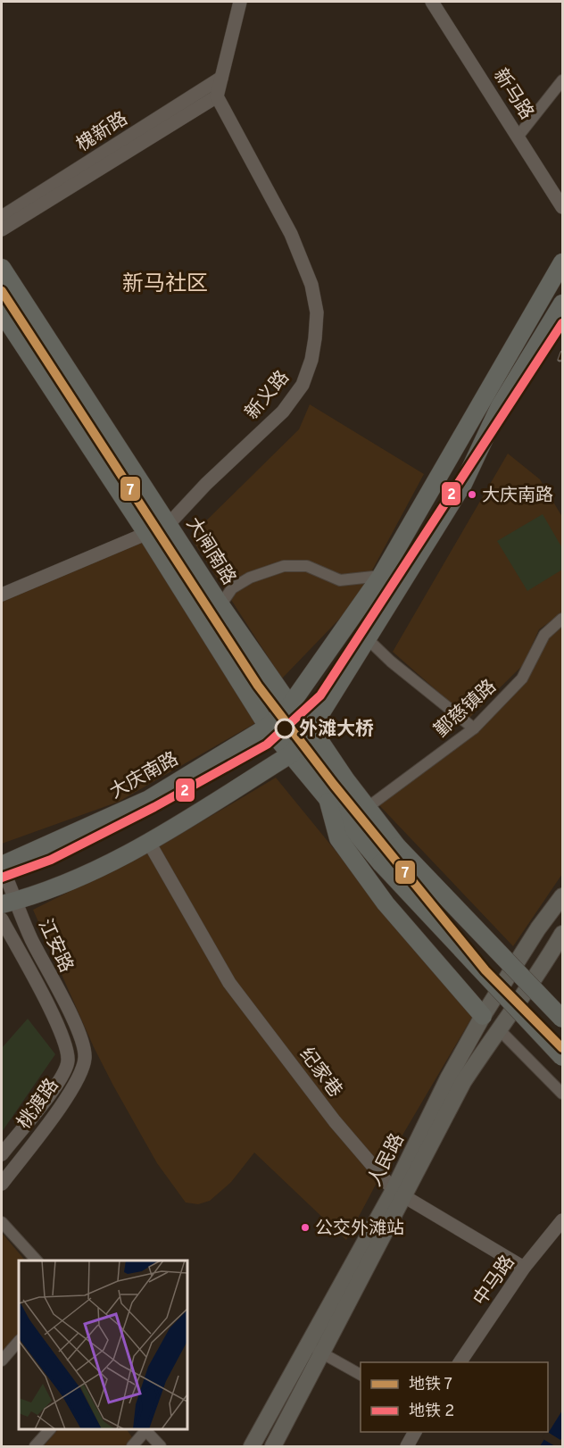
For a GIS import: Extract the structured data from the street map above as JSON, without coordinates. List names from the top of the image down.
{
  "streets": {
    "main road": ["大闸南路", "大庆南路", "人民路"],
    "street": [
      "新马路",
      "槐新路",
      "新义路",
      "鄞慈镇路",
      "江安路",
      "纪家巷",
      "桃渡路",
      "中马路"
    ]
  },
  "crossings": [
    ["槐新路", "新义路"],
    ["新义路", "大闸南路"],
    ["大闸南路", "大庆南路"],
    ["大庆南路", "江安路"],
    ["江安路", "桃渡路"],
    ["纪家巷", "人民路"],
    ["纪家巷", "中马路"]
  ],
  "districts": ["新马社区"],
  "places": ["大庆南路", "外滩大桥", "公交外滩站"],
  "lines": ["metro line 7", "metro line 2"],
  "legend": ["地铁 7", "地铁 2"]
}
